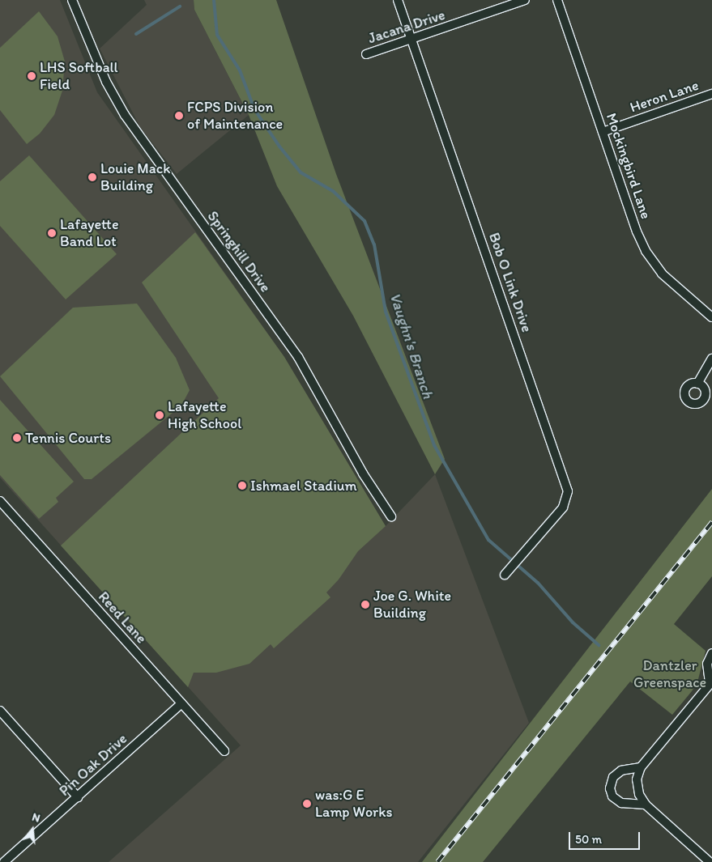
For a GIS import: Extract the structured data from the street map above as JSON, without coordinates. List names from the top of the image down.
{
  "streets": {
    "street": [
      "Jacana Drive",
      "Heron Lane",
      "Mockingbird Lane",
      "Springhill Drive",
      "Bob O Link Drive",
      "Reed Lane",
      "Pin Oak Drive"
    ]
  },
  "crossings": [
    ["Jacana Drive", "Bob O Link Drive"],
    ["Heron Lane", "Mockingbird Lane"],
    ["Reed Lane", "Pin Oak Drive"]
  ],
  "water": ["Vaughn's Branch"],
  "parks": ["Dantzler Greenspace"],
  "places": [
    "LHS Softball Field",
    "FCPS Division of Maintenance",
    "Louie Mack Building",
    "Lafayette Band Lot",
    "Lafayette High School",
    "Tennis Courts",
    "Ishmael Stadium",
    "Joe G. White Building",
    "was:G E Lamp Works"
  ],
  "scale_bar": "50 m",
  "north": "top"
}
